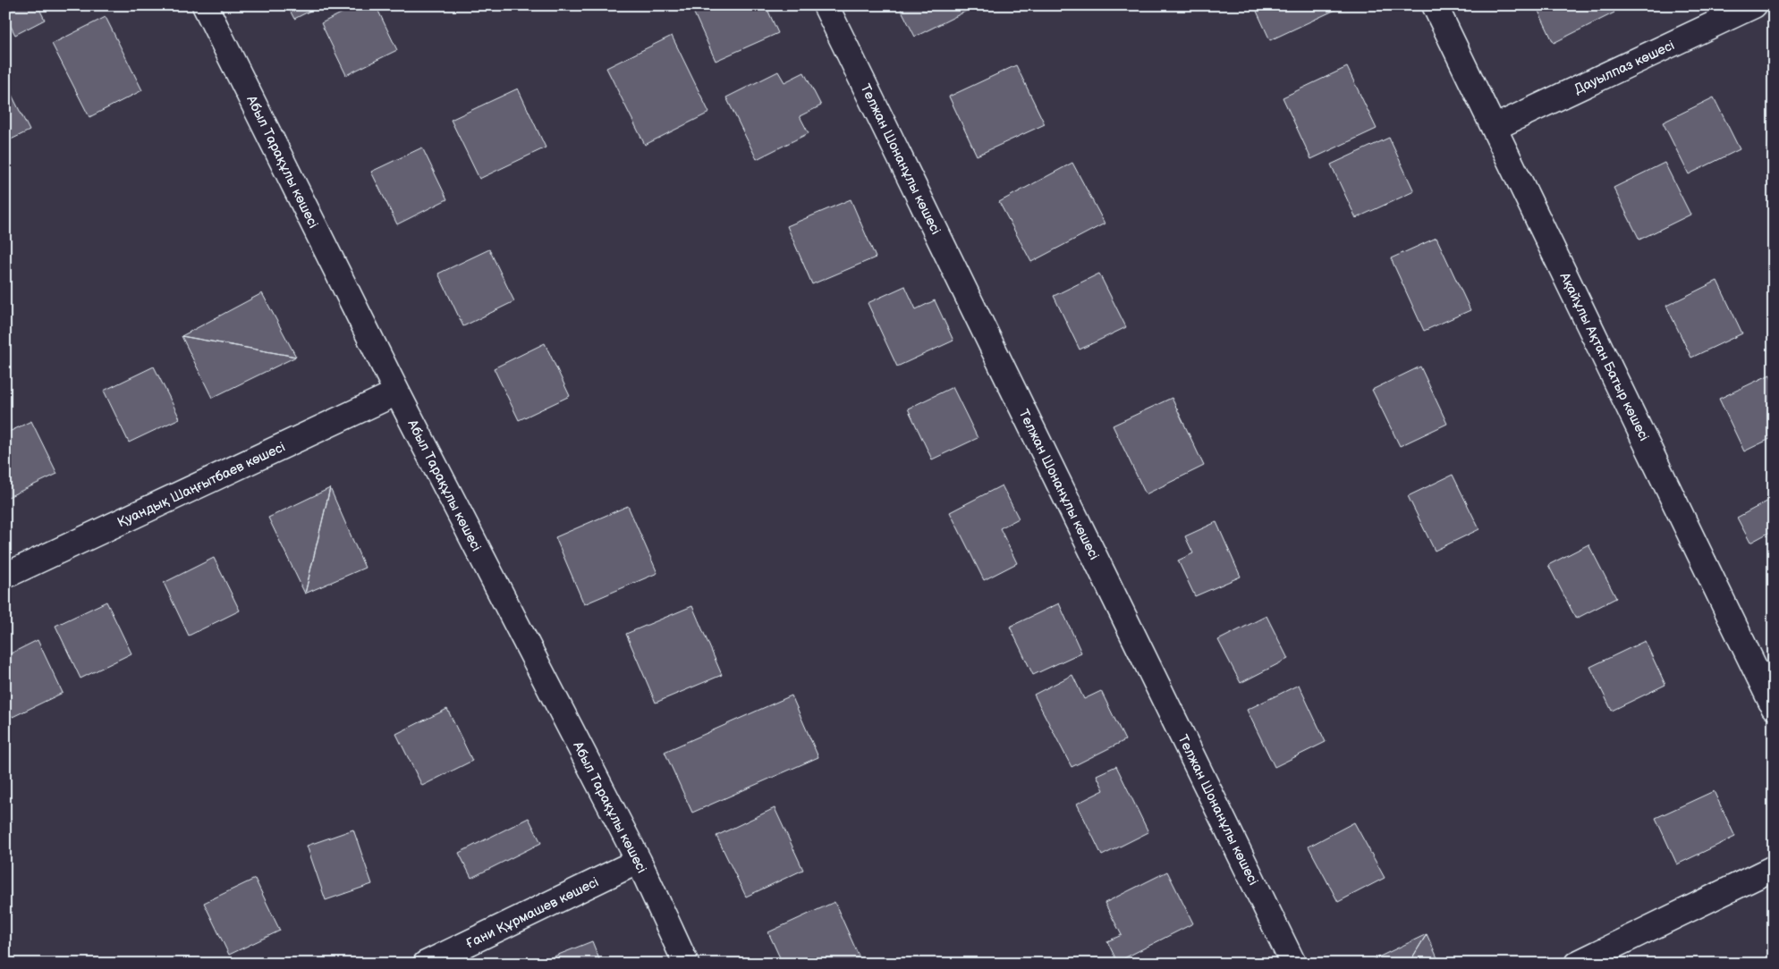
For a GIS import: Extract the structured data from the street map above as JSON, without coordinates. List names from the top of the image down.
{
  "streets": {
    "street": [
      "Дауылпаз көшесі",
      "Телжан Шонанұлы көшесі",
      "Абыл Тарақұлы көшесі",
      "Ақайұлы Ақтан Батыр көшесі",
      "Қуандық Шаңғытбаев көшесі",
      "Ғани Құрмашев көшесі"
    ]
  },
  "crossings": [
    ["Дауылпаз көшесі", "Ақайұлы Ақтан Батыр көшесі"],
    ["Абыл Тарақұлы көшесі", "Қуандық Шаңғытбаев көшесі"],
    ["Абыл Тарақұлы көшесі", "Ғани Құрмашев көшесі"]
  ]
}
